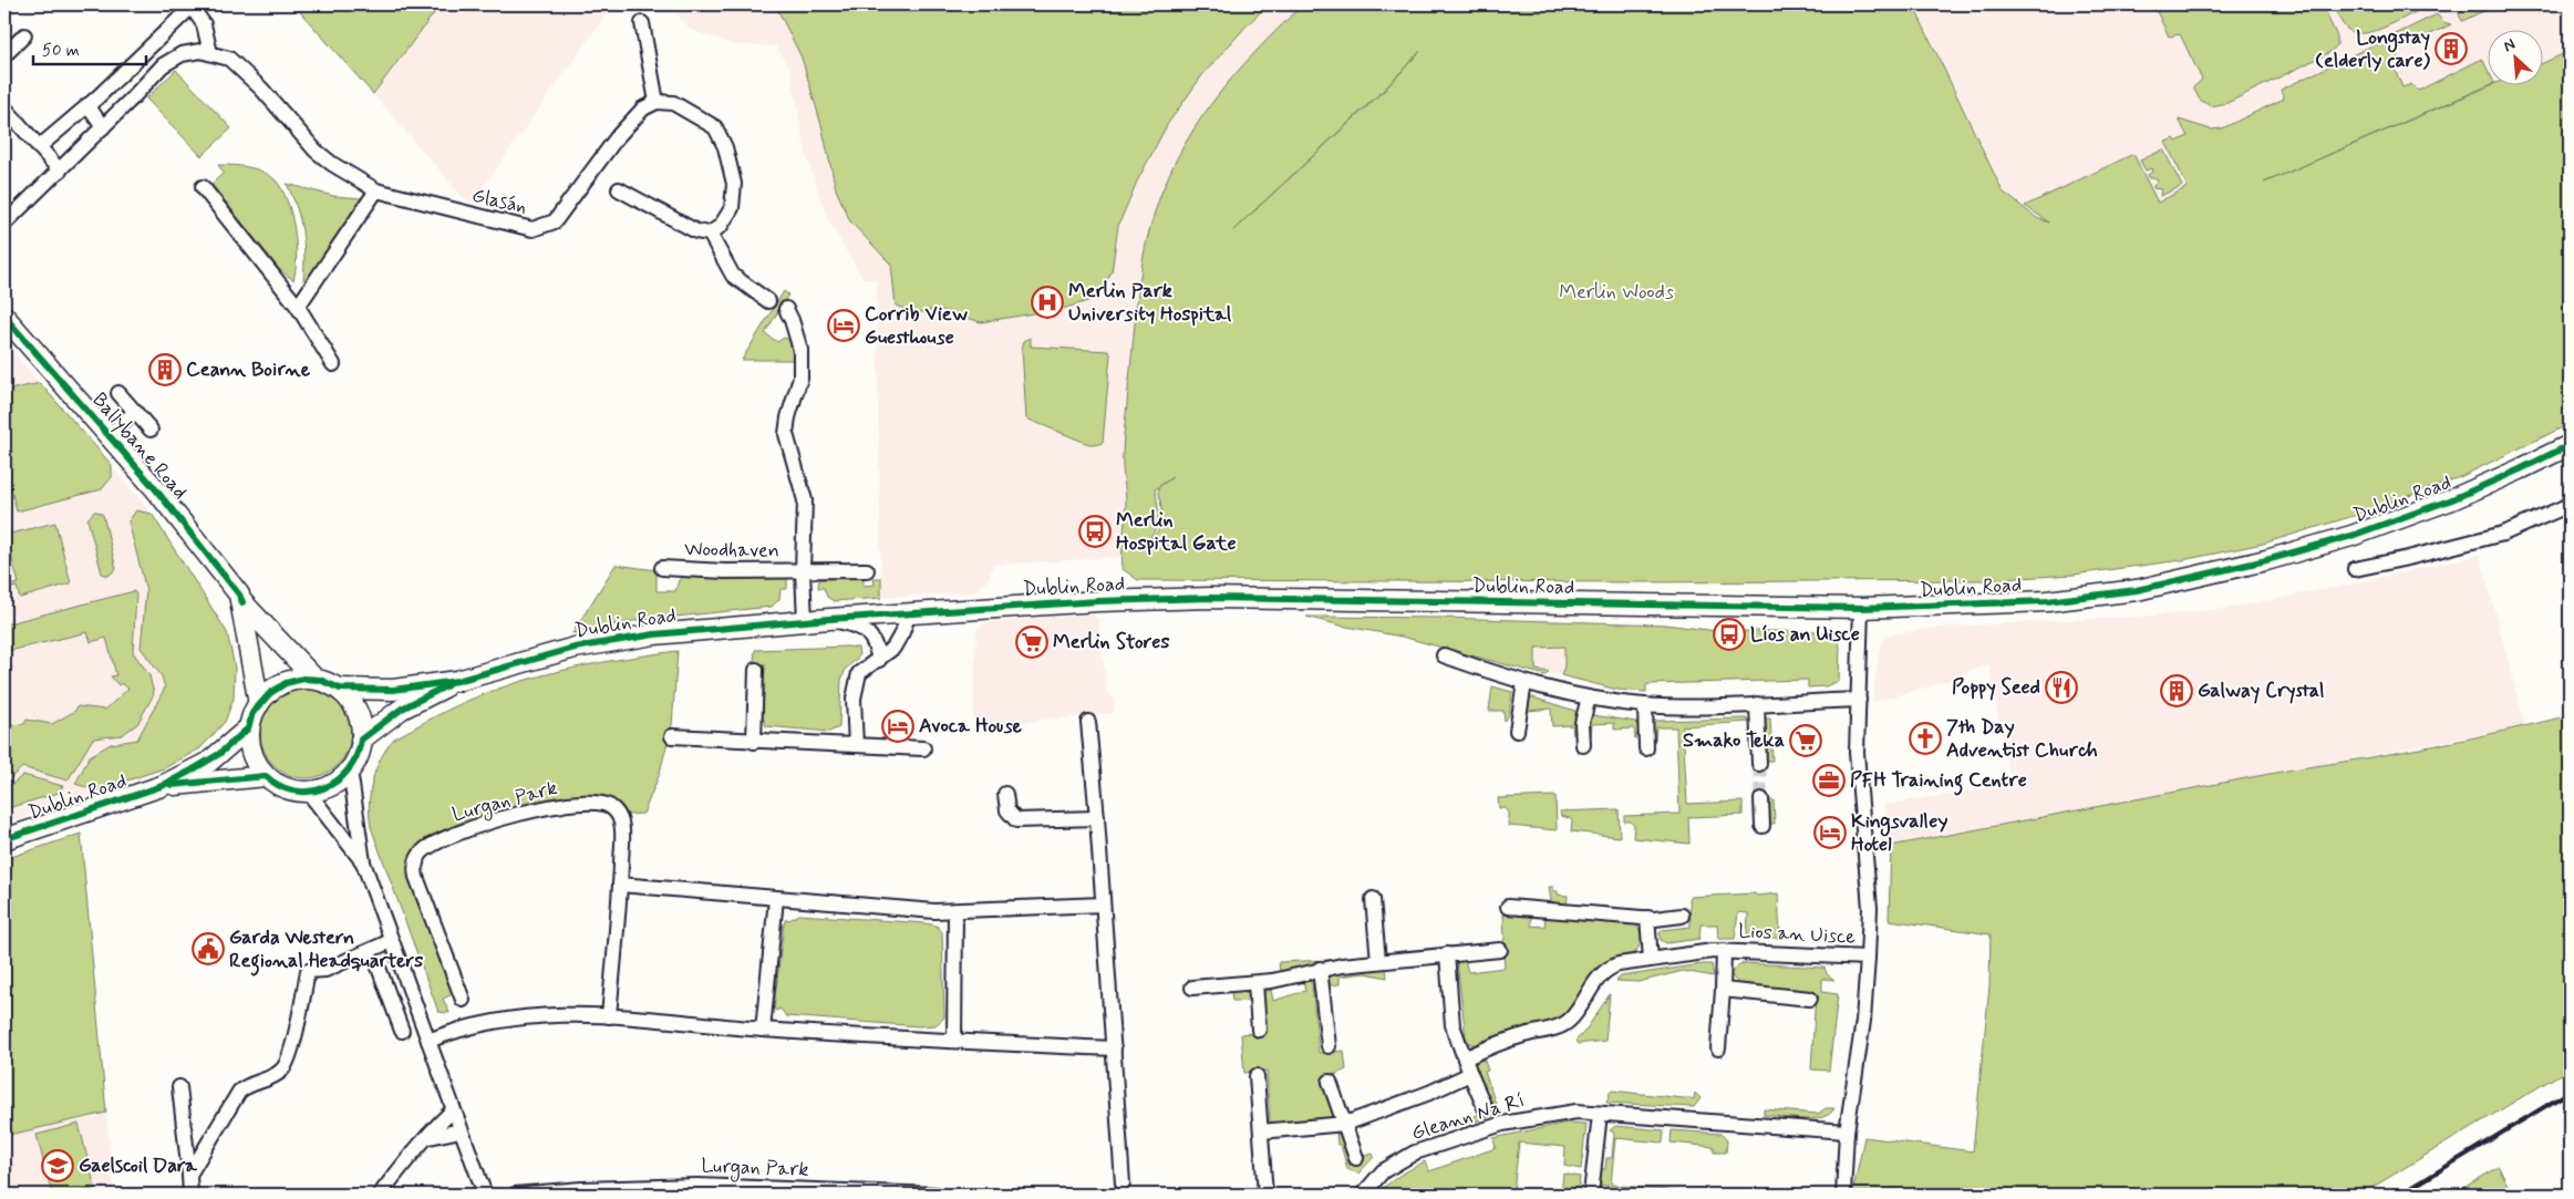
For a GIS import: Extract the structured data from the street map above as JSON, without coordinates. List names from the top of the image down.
{
  "streets": {
    "main road": ["Ballybane Road", "Dublin Road"],
    "street": [
      "Glasán",
      "Woodhaven",
      "Lurgan Park",
      "Lios an Uisce",
      "Gleann Na Rí"
    ]
  },
  "crossings": [
    ["Ballybane Road", "Dublin Road"],
    ["Dublin Road", "Woodhaven"]
  ],
  "parks": ["Merlin Woods"],
  "places": {
    "building": ["Longstay (elderly care)", "Ceann Boirne", "Galway Crystal"],
    "hospital": ["Merlin Park University Hospital"],
    "hotel": ["Corrib View Guesthouse", "Avoca House", "Kingsvalley Hotel"],
    "bus stop": ["Merlin Hospital Gate", "Líos an Uisce"],
    "supermarket": ["Merlin Stores", "Smako Teka"],
    "restaurant": ["Poppy Seed"],
    "church": ["7th Day Adventist Church"],
    "office": ["PFH Training Centre"],
    "public building": ["Garda Western Regional Headquarters"],
    "school or university": ["Gaelscoil Dara"]
  },
  "scale_bar": "50 m",
  "north": "top left"
}
